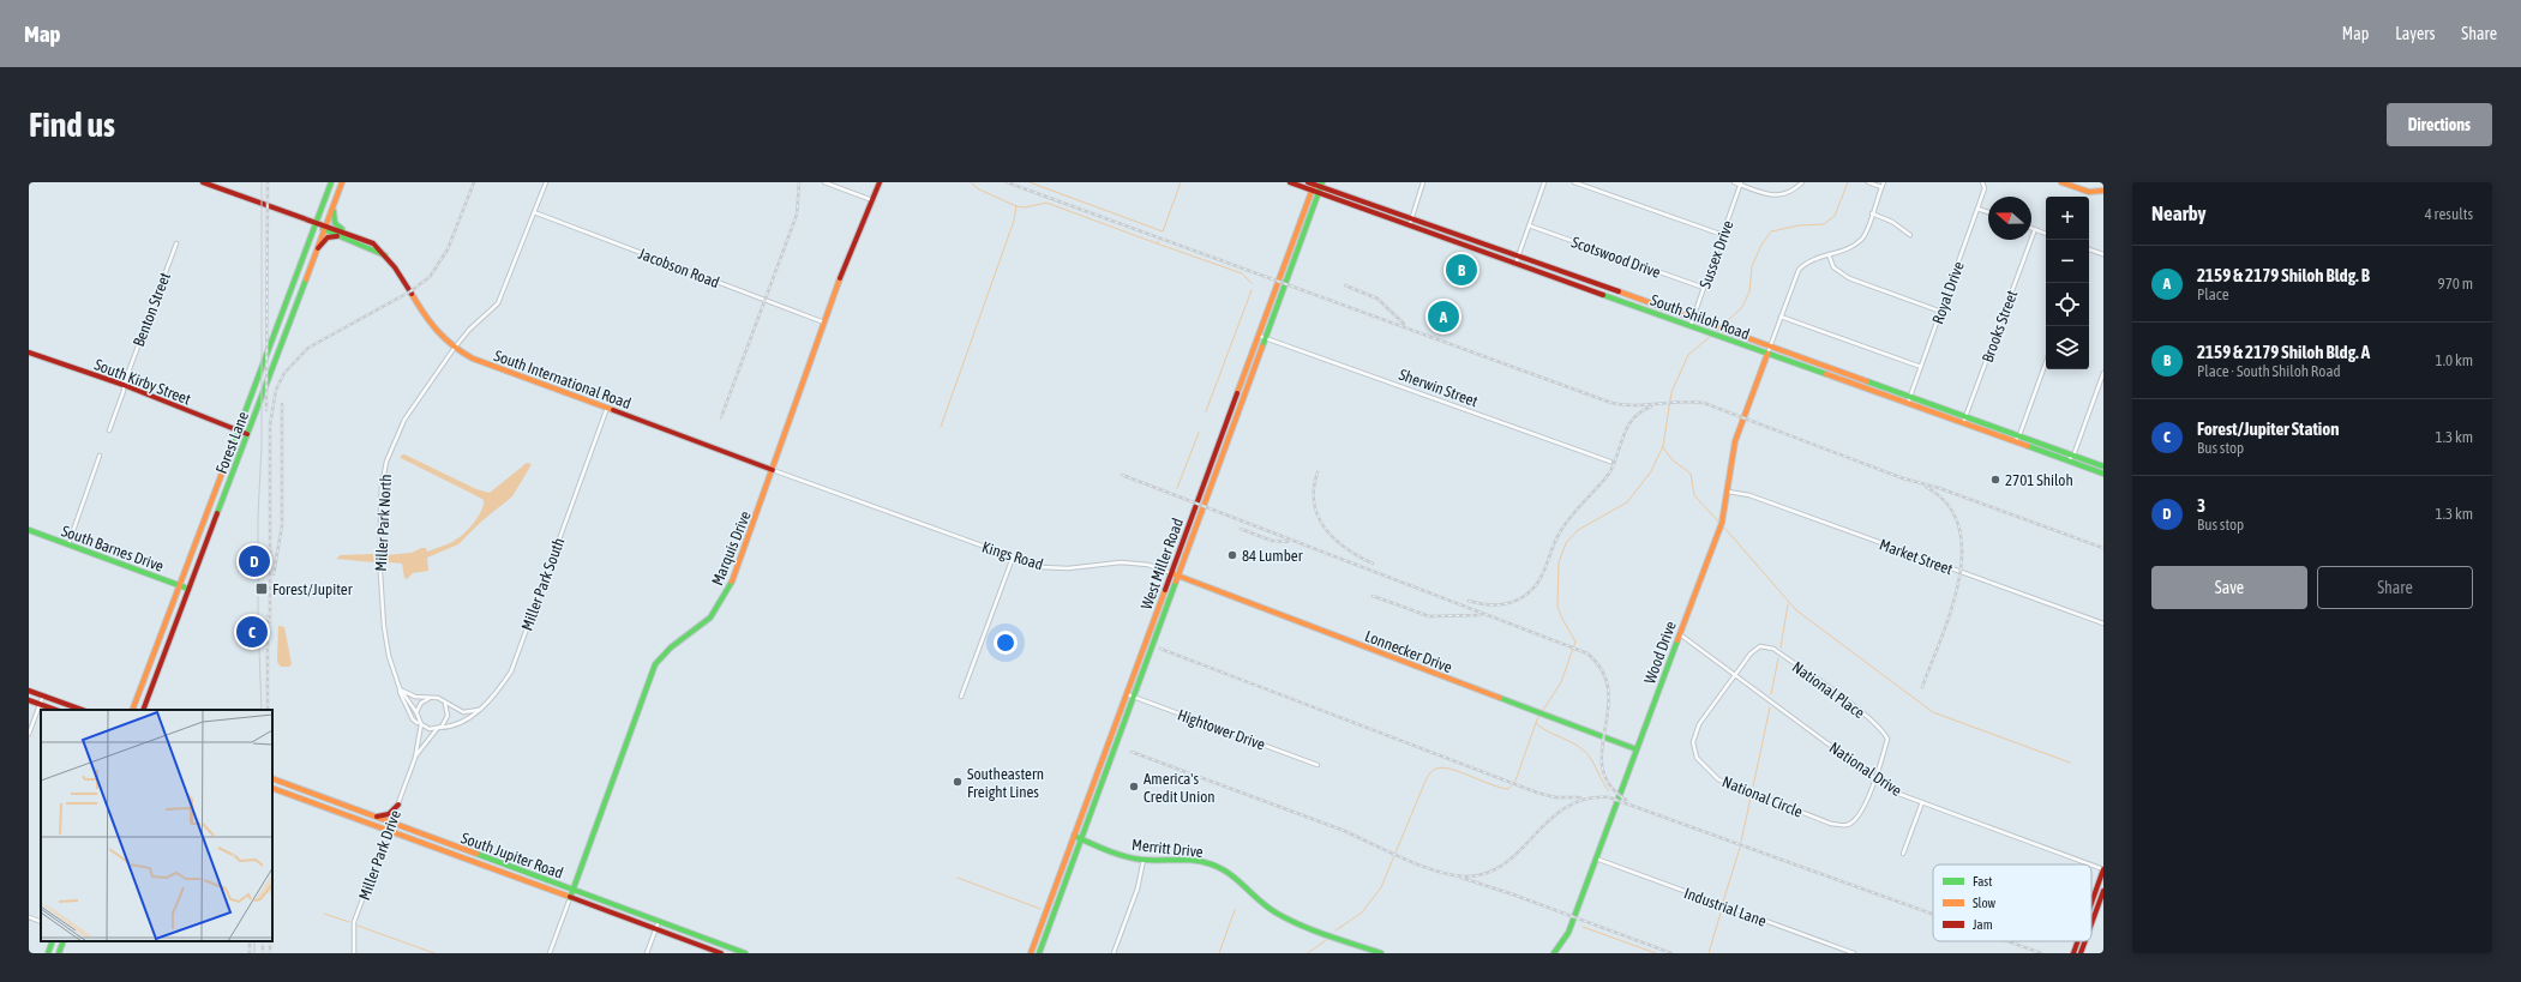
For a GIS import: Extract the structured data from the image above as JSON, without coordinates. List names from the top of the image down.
{
  "streets": {
    "main road": [
      "South Shiloh Road",
      "South International Road",
      "South Kirby Street",
      "Forest Lane",
      "South Barnes Drive",
      "Marquis Drive",
      "West Miller Road",
      "Lonnecker Drive",
      "Wood Drive",
      "Merritt Drive",
      "South Jupiter Road"
    ],
    "street": [
      "Sussex Drive",
      "Scotswood Drive",
      "Jacobson Road",
      "Royal Drive",
      "Benton Street",
      "Brooks Street",
      "Sherwin Street",
      "Miller Park North",
      "Kings Road",
      "Market Street",
      "Miller Park South",
      "National Place",
      "Hightower Drive",
      "National Drive",
      "National Circle",
      "Miller Park Drive",
      "Industrial Lane"
    ]
  },
  "crossings": [
    ["Sussex Drive", "Scotswood Drive"],
    ["Sussex Drive", "South Shiloh Road"],
    ["Jacobson Road", "Miller Park North"],
    ["Jacobson Road", "Marquis Drive"],
    ["Royal Drive", "South Shiloh Road"],
    ["Benton Street", "South Kirby Street"],
    ["South Shiloh Road", "Brooks Street"],
    ["South Shiloh Road", "West Miller Road"],
    ["South Shiloh Road", "Wood Drive"],
    ["South International Road", "Forest Lane"],
    ["South International Road", "Miller Park North"],
    ["South International Road", "Marquis Drive"],
    ["South International Road", "Kings Road"],
    ["South International Road", "Miller Park South"],
    ["South Kirby Street", "Forest Lane"],
    ["Sherwin Street", "West Miller Road"],
    ["Forest Lane", "South Barnes Drive"],
    ["Miller Park North", "Miller Park South"],
    ["Miller Park North", "Miller Park Drive"],
    ["Marquis Drive", "Kings Road"],
    ["Marquis Drive", "South Jupiter Road"],
    ["Kings Road", "West Miller Road"],
    ["Kings Road", "Lonnecker Drive"],
    ["Market Street", "Wood Drive"],
    ["West Miller Road", "Lonnecker Drive"],
    ["West Miller Road", "Hightower Drive"],
    ["West Miller Road", "Merritt Drive"],
    ["Lonnecker Drive", "Wood Drive"],
    ["Wood Drive", "National Drive"],
    ["Wood Drive", "Industrial Lane"],
    ["National Place", "National Drive"],
    ["National Place", "National Circle"],
    ["National Drive", "National Circle"],
    ["Miller Park Drive", "South Jupiter Road"]
  ],
  "places": {
    "other": [
      "2701 Shiloh",
      "84 Lumber",
      "Southeastern Freight Lines",
      "America's Credit Union"
    ],
    "transit": ["Forest/Jupiter"]
  },
  "legend": ["Fast", "Slow", "Jam"],
  "north": "left",
  "page": {
    "header": "Map",
    "nav": ["Map", "Layers", "Share"],
    "buttons": [
      "Directions",
      ["Save", "Share"]
    ],
    "title": "Find us",
    "heading": ["Nearby", "4 results"],
    "map_buttons": ["+", "−"],
    "list": [
      {
        "mark": "A",
        "name": "2159 & 2179 Shiloh Bldg. B",
        "note": "Place",
        "value": "970 m"
      },
      {
        "mark": "B",
        "name": "2159 & 2179 Shiloh Bldg. A",
        "note": "Place · South Shiloh Road",
        "value": "1.0 km"
      },
      {
        "mark": "C",
        "name": "Forest/Jupiter Station",
        "note": "Bus stop",
        "value": "1.3 km"
      },
      {
        "mark": "D",
        "name": "3",
        "note": "Bus stop",
        "value": "1.3 km"
      }
    ],
    "pins": [
      "B",
      "A",
      "D",
      "C"
    ]
  }
}
